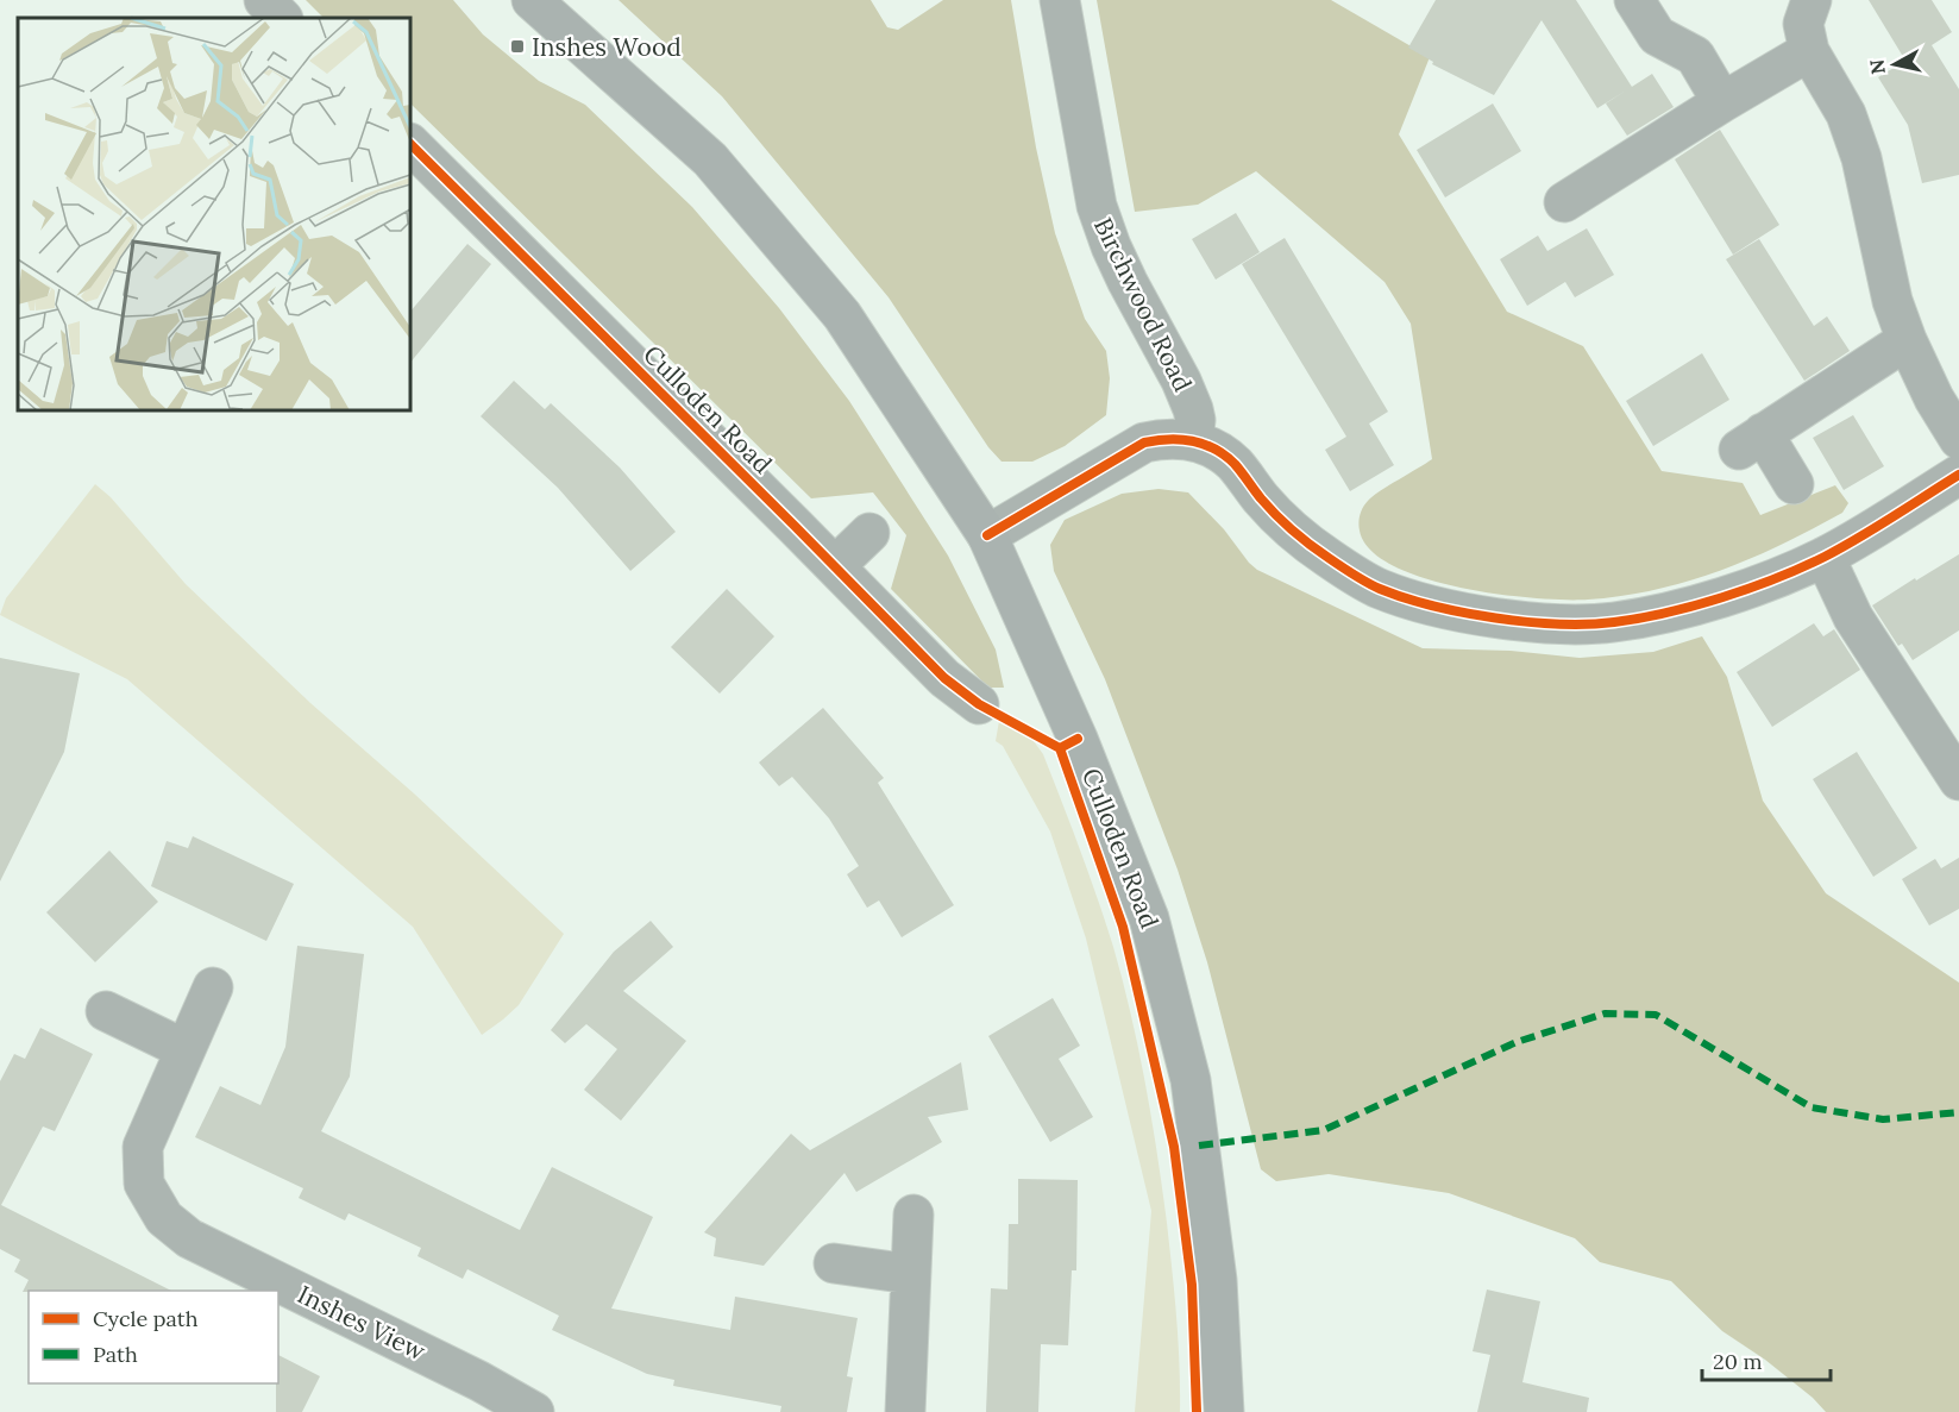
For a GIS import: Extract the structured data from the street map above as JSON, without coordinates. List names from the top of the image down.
{
  "streets": {
    "main road": ["Culloden Road"],
    "street": ["Birchwood Road", "Inshes View"]
  },
  "places": {
    "transit": ["Inshes Wood"]
  },
  "legend": ["Cycle path", "Path"],
  "scale_bar": "20 m",
  "north": "left"
}
